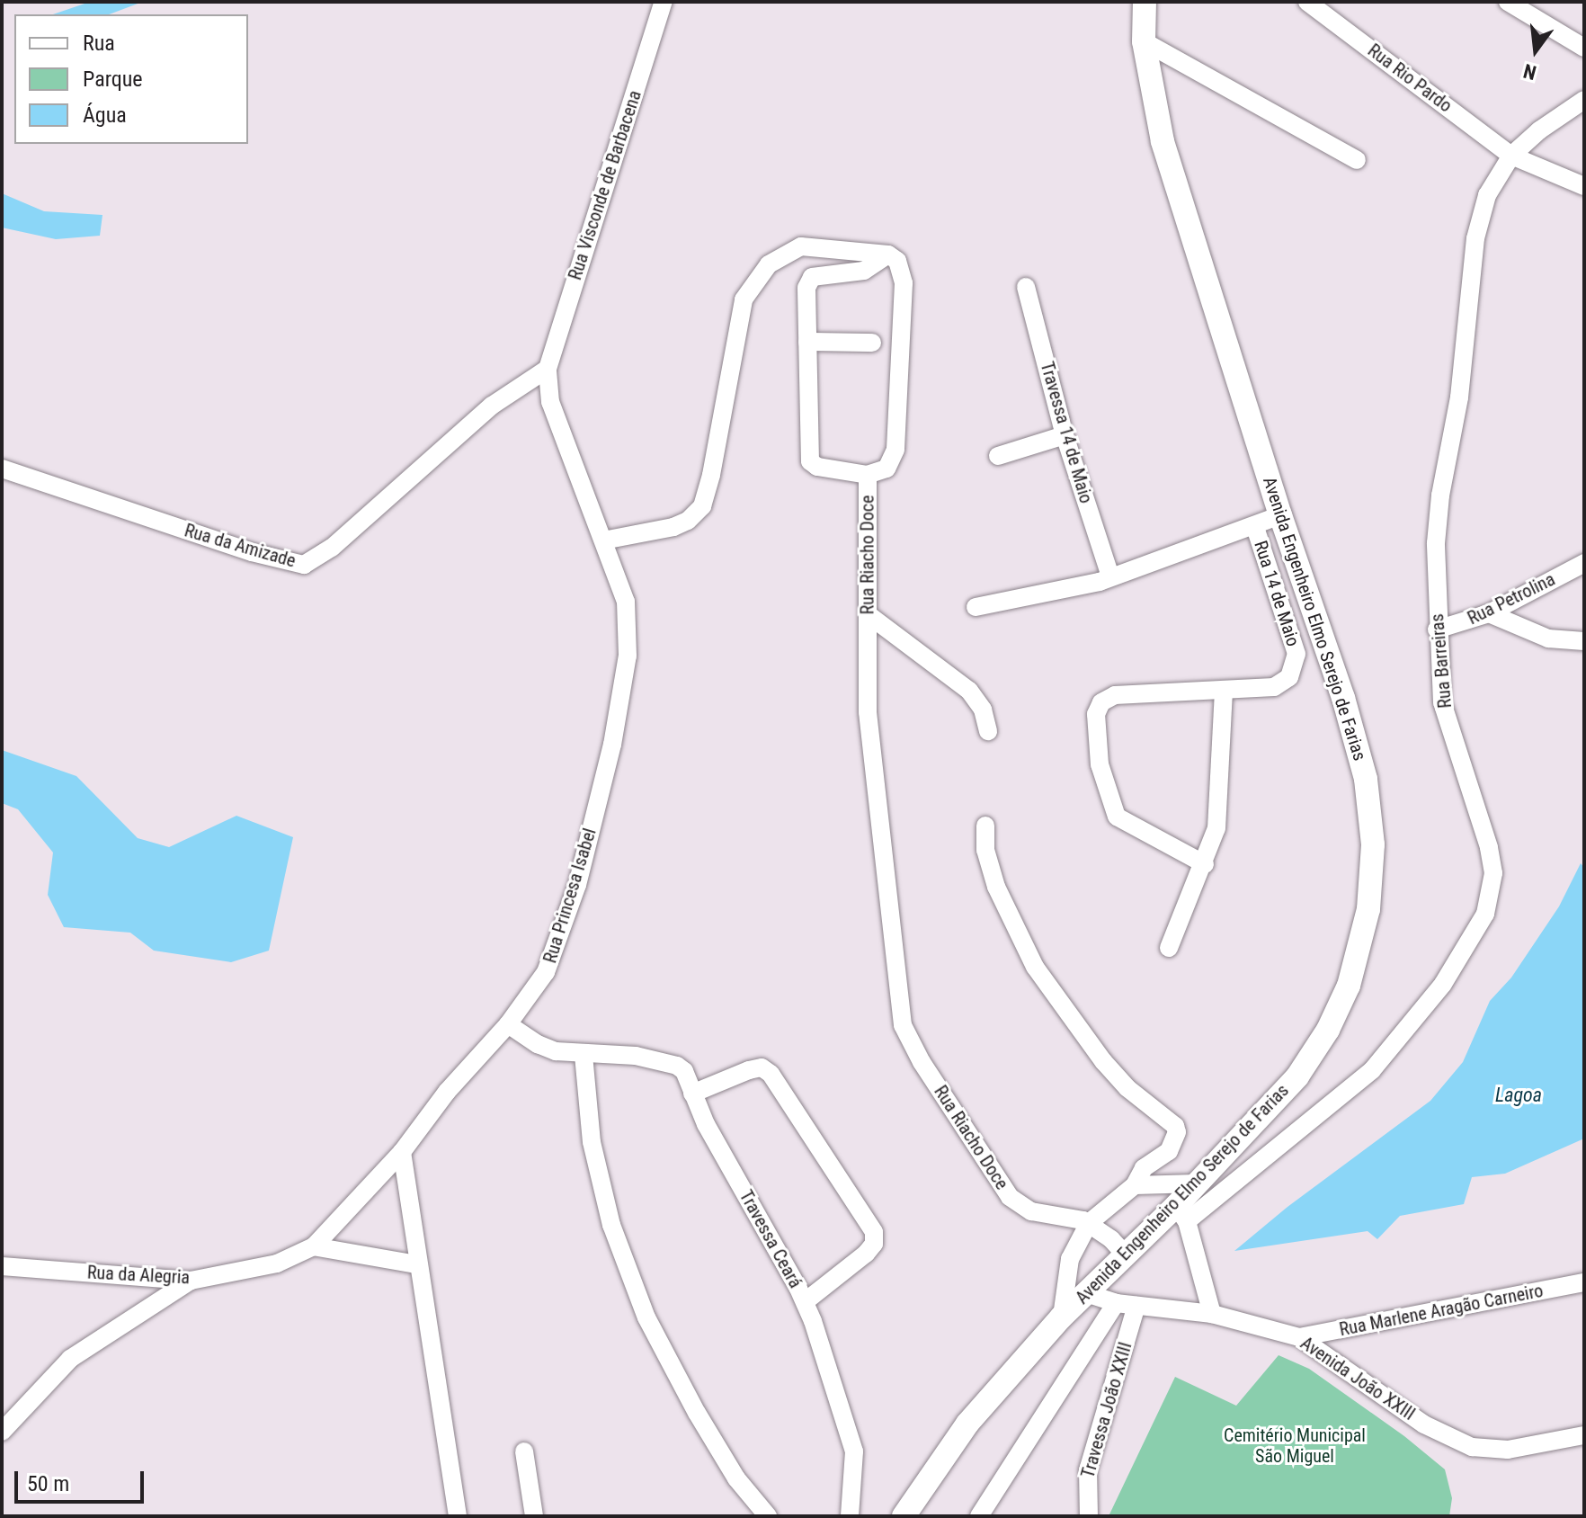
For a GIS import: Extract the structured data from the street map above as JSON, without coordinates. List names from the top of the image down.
{
  "streets": {
    "main road": ["Avenida Engenheiro Elmo Serejo de Farias"],
    "street": [
      "Rua Rio Pardo",
      "Rua Visconde de Barbacena",
      "Travessa 14 de Maio",
      "Rua da Amizade",
      "Rua Riacho Doce",
      "Rua 14 de Maio",
      "Rua Petrolina",
      "Rua Barreiras",
      "Rua Princesa Isabel",
      "Travessa Ceará",
      "Rua da Alegria",
      "Rua Marlene Aragão Carneiro",
      "Avenida João XXIII",
      "Travessa João XXIII"
    ]
  },
  "crossings": [
    ["Rua Rio Pardo", "Rua Barreiras"],
    ["Rua Visconde de Barbacena", "Rua da Amizade"],
    ["Rua Visconde de Barbacena", "Rua Princesa Isabel"],
    ["Rua da Amizade", "Rua Princesa Isabel"],
    ["Rua Riacho Doce", "Avenida Engenheiro Elmo Serejo de Farias"],
    ["Rua Petrolina", "Rua Barreiras"],
    ["Avenida Engenheiro Elmo Serejo de Farias", "Rua Barreiras"],
    ["Avenida Engenheiro Elmo Serejo de Farias", "Avenida João XXIII"],
    ["Rua Princesa Isabel", "Travessa Ceará"],
    ["Rua Princesa Isabel", "Rua da Alegria"],
    ["Rua Marlene Aragão Carneiro", "Avenida João XXIII"],
    ["Avenida João XXIII", "Travessa João XXIII"]
  ],
  "water": ["Lagoa"],
  "parks": ["Cemitério Municipal São Miguel"],
  "legend": ["Rua", "Parque", "Água"],
  "scale_bar": "50 m",
  "north": "bottom"
}
